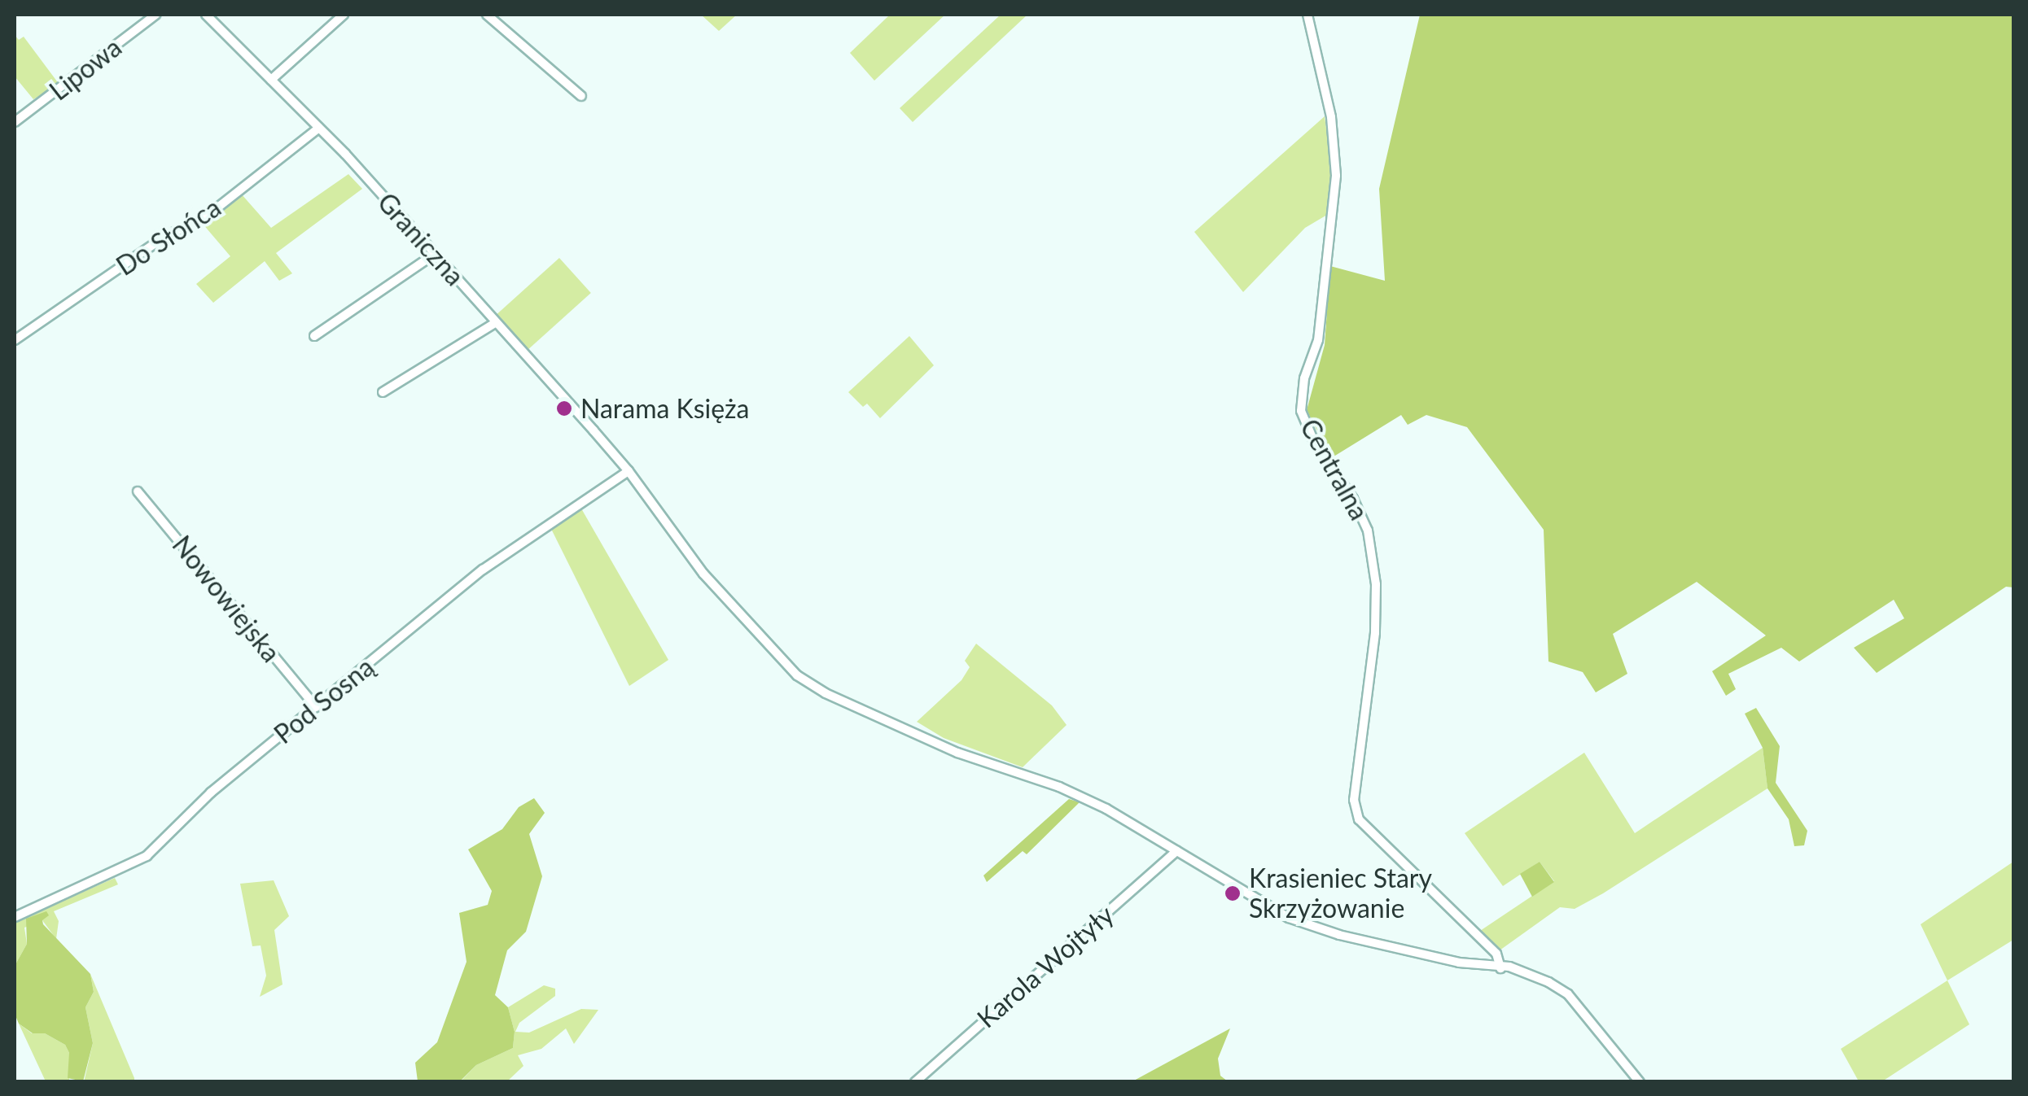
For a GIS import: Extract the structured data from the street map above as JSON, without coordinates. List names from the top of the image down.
{
  "streets": {
    "street": [
      "Lipowa",
      "Do Słońca",
      "Graniczna",
      "Centralna",
      "Nowowiejska",
      "Pod Sosną",
      "Karola Wojtyły"
    ]
  },
  "crossings": [
    ["Do Słońca", "Graniczna"],
    ["Graniczna", "Centralna"],
    ["Graniczna", "Pod Sosną"],
    ["Graniczna", "Karola Wojtyły"],
    ["Nowowiejska", "Pod Sosną"]
  ],
  "places": ["Narama Księża", "Krasieniec Stary Skrzyżowanie"]
}
